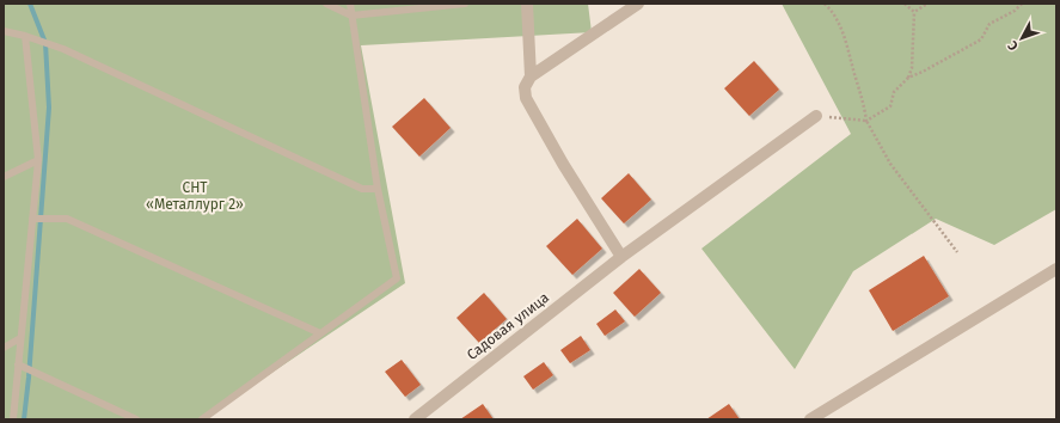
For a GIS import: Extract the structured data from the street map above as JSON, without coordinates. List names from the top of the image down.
{
  "streets": {
    "street": ["Садовая улица"]
  },
  "parks": ["СНТ «Металлург 2»"],
  "north": "bottom left"
}
